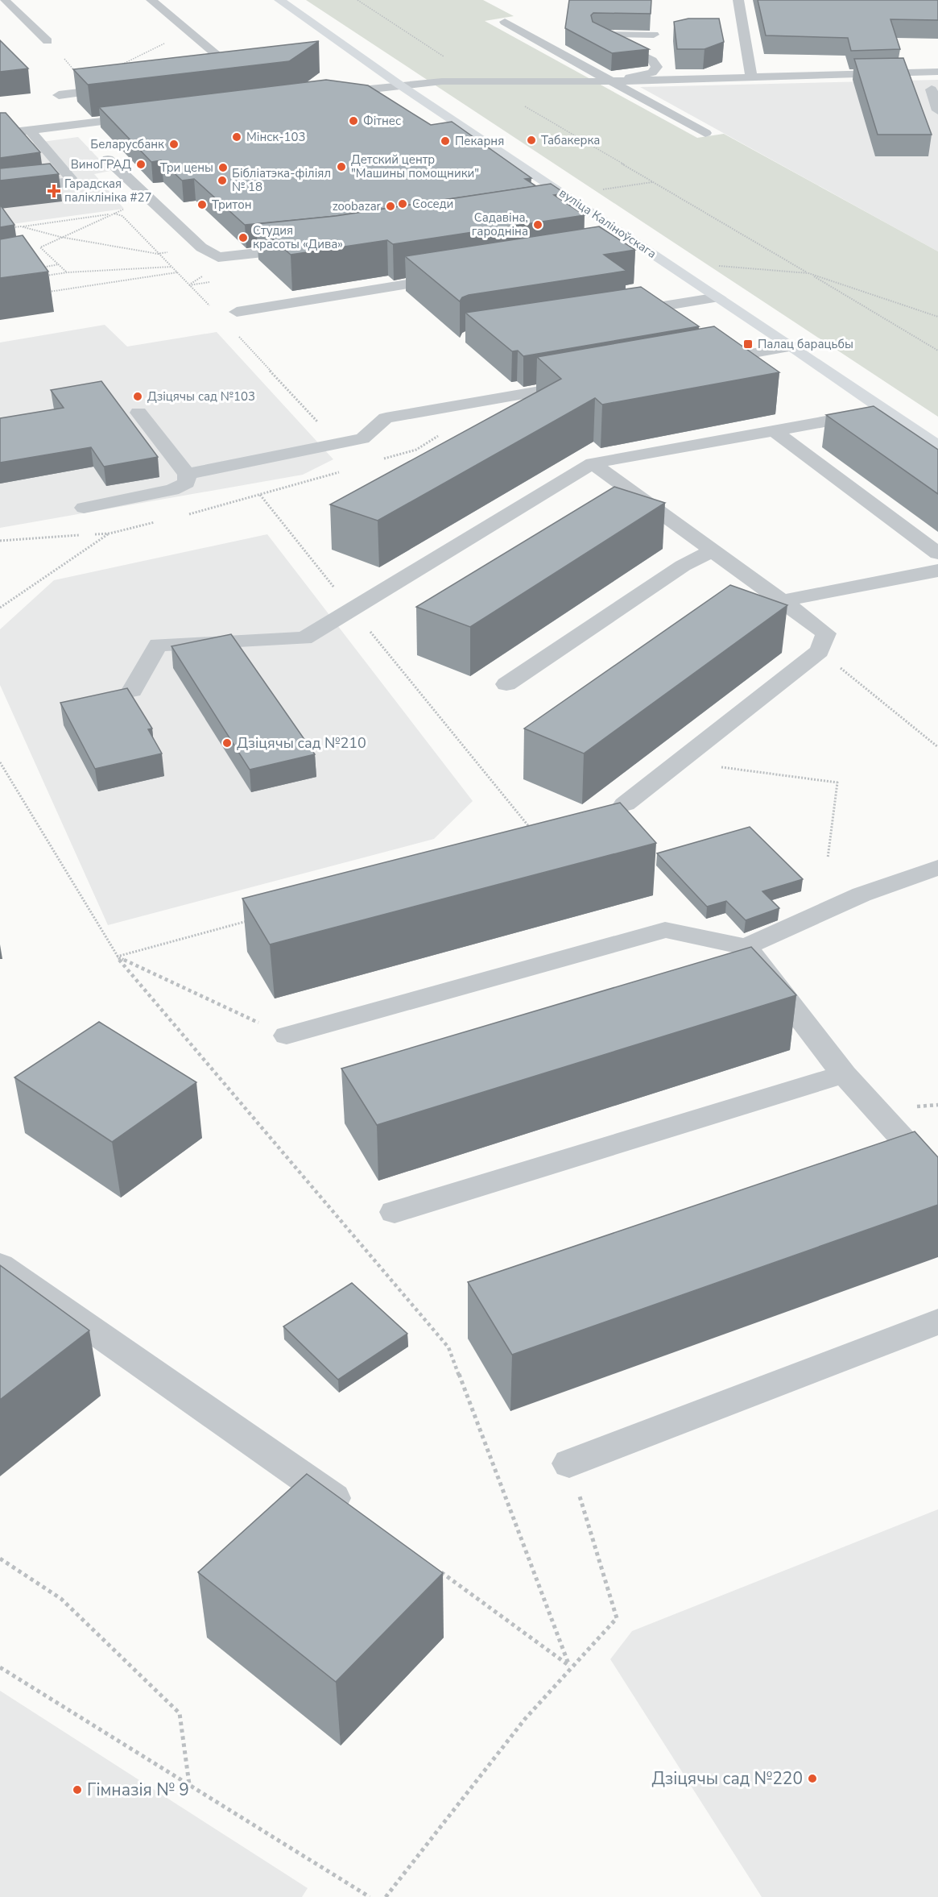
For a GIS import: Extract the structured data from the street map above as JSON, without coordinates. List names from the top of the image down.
{
  "streets": {
    "main road": ["вуліца Каліноўскага"]
  },
  "places": {
    "other": [
      "Фітнес",
      "Мінск-103",
      "Табакерка",
      "Пекарня",
      "Беларусбанк",
      "ВиноГРАД",
      "Детский центр \"Машины помощники\"",
      "Три цены",
      "Бібліатэка-філіял № 18",
      "Соседи",
      "Тритон",
      "zoobazar",
      "Садавіна, гародніна",
      "Студия красоты «Дива»",
      "Дзіцячы сад №103",
      "Дзіцячы сад №210",
      "Дзіцячы сад №220",
      "Гімназія № 9"
    ],
    "health": ["Гарадская паліклініка #27"],
    "transit": ["Палац барацьбы"]
  }
}
